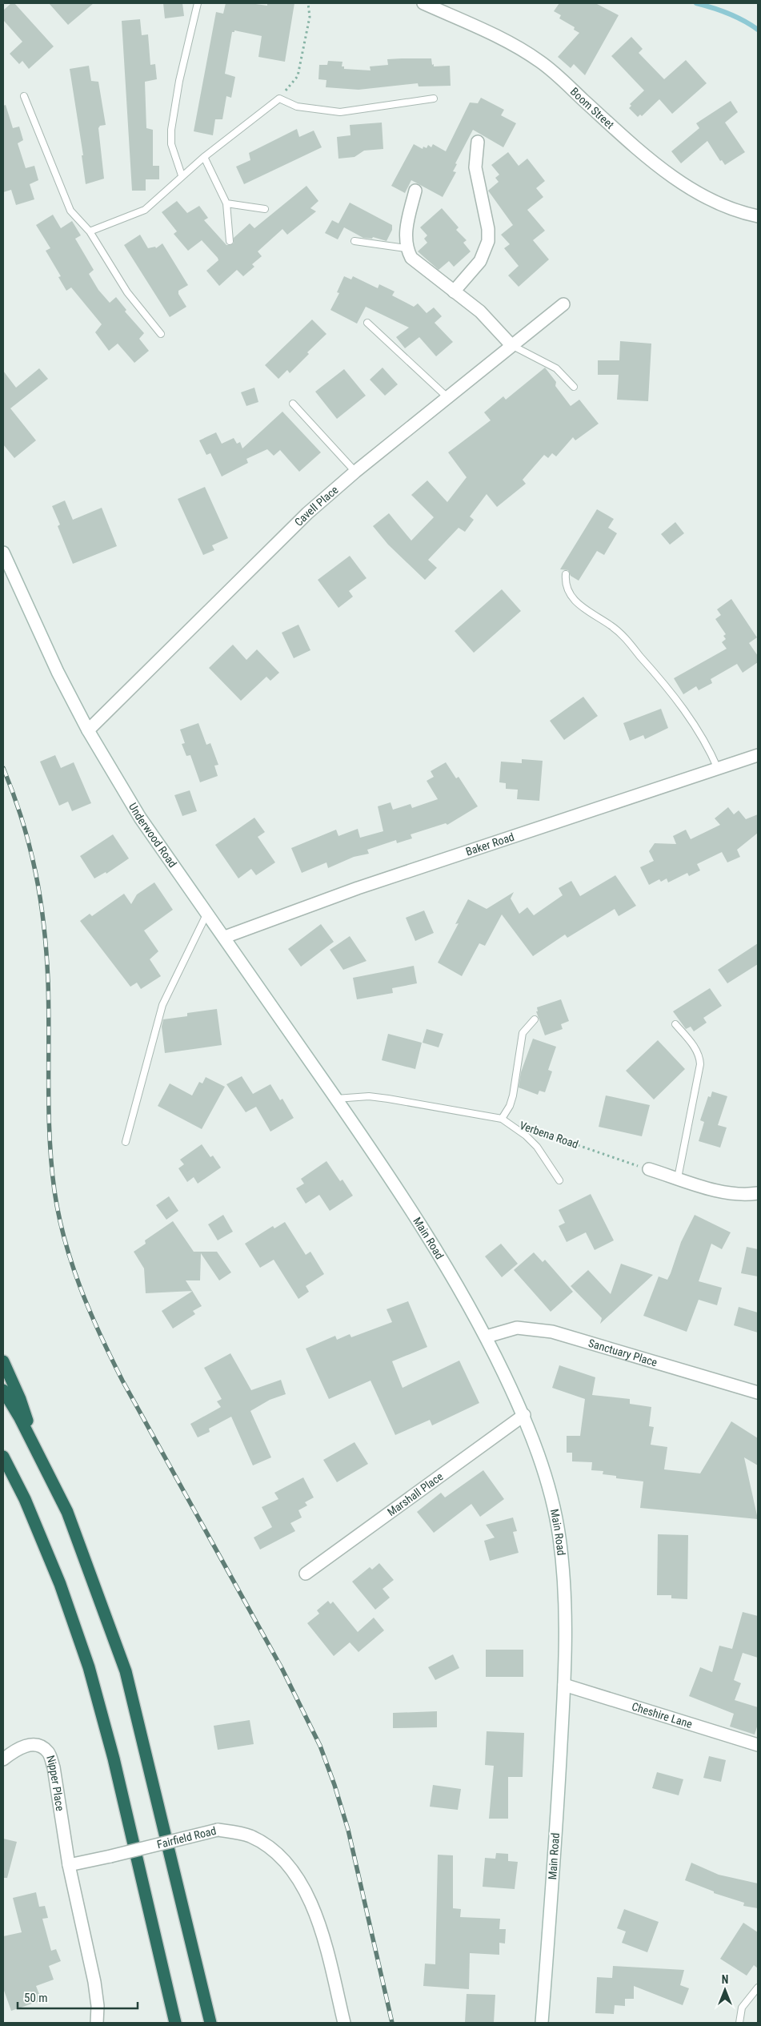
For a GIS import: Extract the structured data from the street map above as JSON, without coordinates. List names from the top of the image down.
{
  "streets": {
    "street": [
      "Boom Street",
      "Cavell Place",
      "Underwood Road",
      "Baker Road",
      "Main Road",
      "Sanctuary Place",
      "Marshall Place",
      "Cheshire Lane",
      "Nipper Place",
      "Fairfield Road"
    ],
    "path": ["Verbena Road"]
  },
  "crossings": [
    ["Cavell Place", "Underwood Road"],
    ["Underwood Road", "Baker Road"],
    ["Underwood Road", "Main Road"],
    ["Main Road", "Sanctuary Place"],
    ["Main Road", "Marshall Place"],
    ["Main Road", "Cheshire Lane"],
    ["Nipper Place", "Fairfield Road"]
  ],
  "scale_bar": "50 m",
  "north": "top"
}
